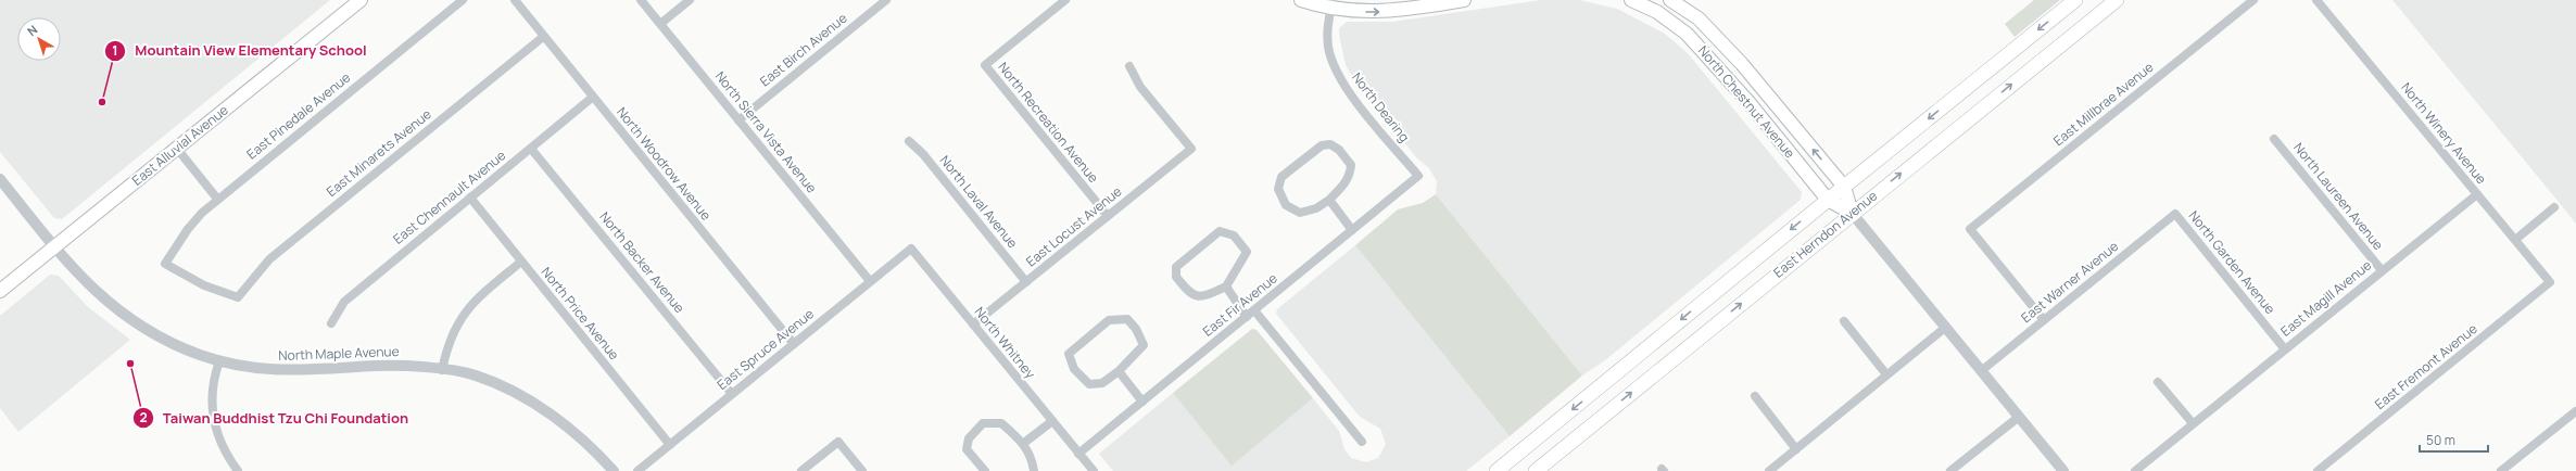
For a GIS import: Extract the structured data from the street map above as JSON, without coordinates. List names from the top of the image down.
{
  "streets": {
    "main road": ["North Chestnut Avenue", "East Alluvial Avenue", "East Herndon Avenue"],
    "street": [
      "East Birch Avenue",
      "East Millbrae Avenue",
      "North Dearing",
      "East Pinedale Avenue",
      "North Recreation Avenue",
      "North Sierra Vista Avenue",
      "North Winery Avenue",
      "East Minarets Avenue",
      "North Woodrow Avenue",
      "North Laureen Avenue",
      "East Chennault Avenue",
      "North Laval Avenue",
      "East Locust Avenue",
      "North Backer Avenue",
      "North Garden Avenue",
      "East Warner Avenue",
      "East Magill Avenue",
      "East Fir Avenue",
      "North Price Avenue",
      "North Whitney",
      "East Spruce Avenue",
      "North Maple Avenue",
      "East Fremont Avenue"
    ]
  },
  "crossings": [
    ["East Birch Avenue", "North Sierra Vista Avenue"],
    ["North Chestnut Avenue", "East Herndon Avenue"],
    ["North Chestnut Avenue", "East Warner Avenue"],
    ["East Millbrae Avenue", "East Warner Avenue"],
    ["North Dearing", "East Fir Avenue"],
    ["East Pinedale Avenue", "East Minarets Avenue"],
    ["North Recreation Avenue", "East Locust Avenue"],
    ["North Sierra Vista Avenue", "East Spruce Avenue"],
    ["North Winery Avenue", "East Magill Avenue"],
    ["North Winery Avenue", "East Fremont Avenue"],
    ["East Alluvial Avenue", "North Maple Avenue"],
    ["East Minarets Avenue", "North Woodrow Avenue"],
    ["North Woodrow Avenue", "East Chennault Avenue"],
    ["North Woodrow Avenue", "East Spruce Avenue"],
    ["North Laureen Avenue", "East Magill Avenue"],
    ["East Chennault Avenue", "North Backer Avenue"],
    ["East Chennault Avenue", "North Price Avenue"],
    ["North Laval Avenue", "East Locust Avenue"],
    ["East Locust Avenue", "North Whitney"],
    ["North Backer Avenue", "East Spruce Avenue"],
    ["North Garden Avenue", "East Warner Avenue"],
    ["North Garden Avenue", "East Magill Avenue"],
    ["East Fir Avenue", "North Whitney"],
    ["North Price Avenue", "East Spruce Avenue"],
    ["North Whitney", "East Spruce Avenue"]
  ],
  "places": ["Mountain View Elementary School", "Taiwan Buddhist Tzu Chi Foundation"],
  "scale_bar": "50 m",
  "north": "top left"
}
